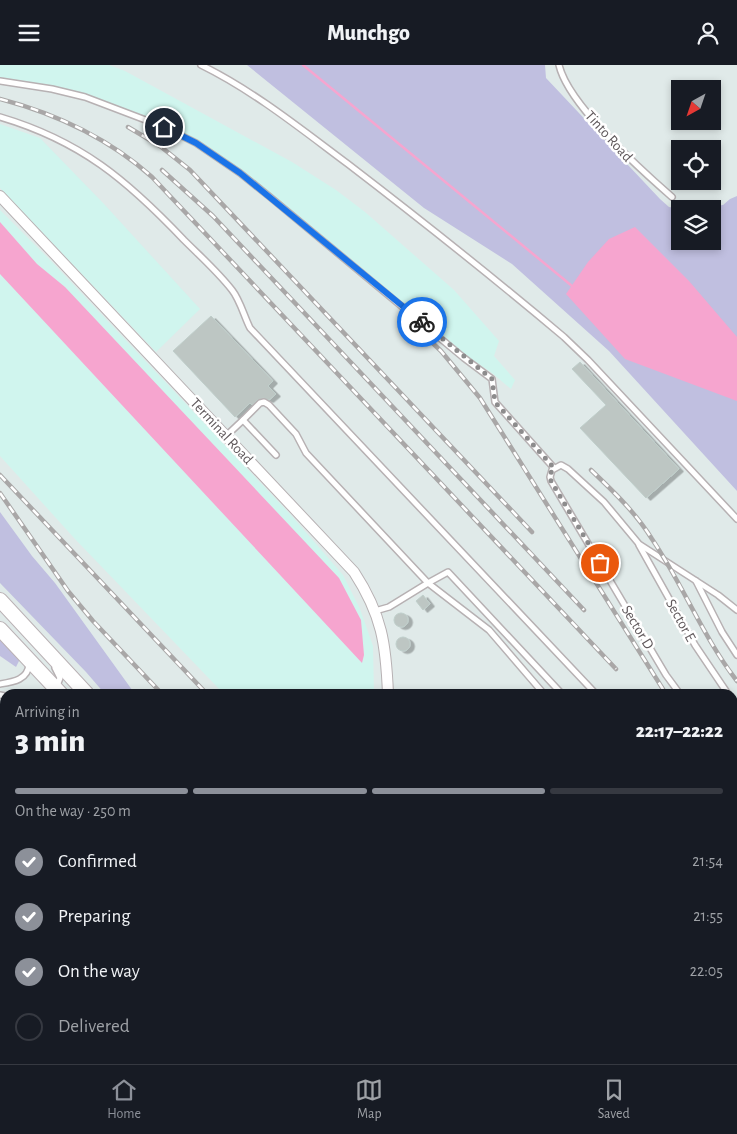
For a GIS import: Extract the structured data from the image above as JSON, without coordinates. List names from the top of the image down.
{
  "streets": {
    "street": ["Terminal Road"],
    "lane": ["Tinto Road", "Sector E", "Sector D"]
  },
  "north": "bottom left",
  "page": {
    "header": "Munchgo",
    "heading": ["3 min", "Arriving in", "22:17–22:22"],
    "bar": "On the way · 250 m",
    "list": [
      ["Confirmed", "21:54"],
      ["Preparing", "21:55"],
      ["On the way", "22:05"],
      "Delivered"
    ],
    "tabs": ["Home", "Map", "Saved"]
  }
}
